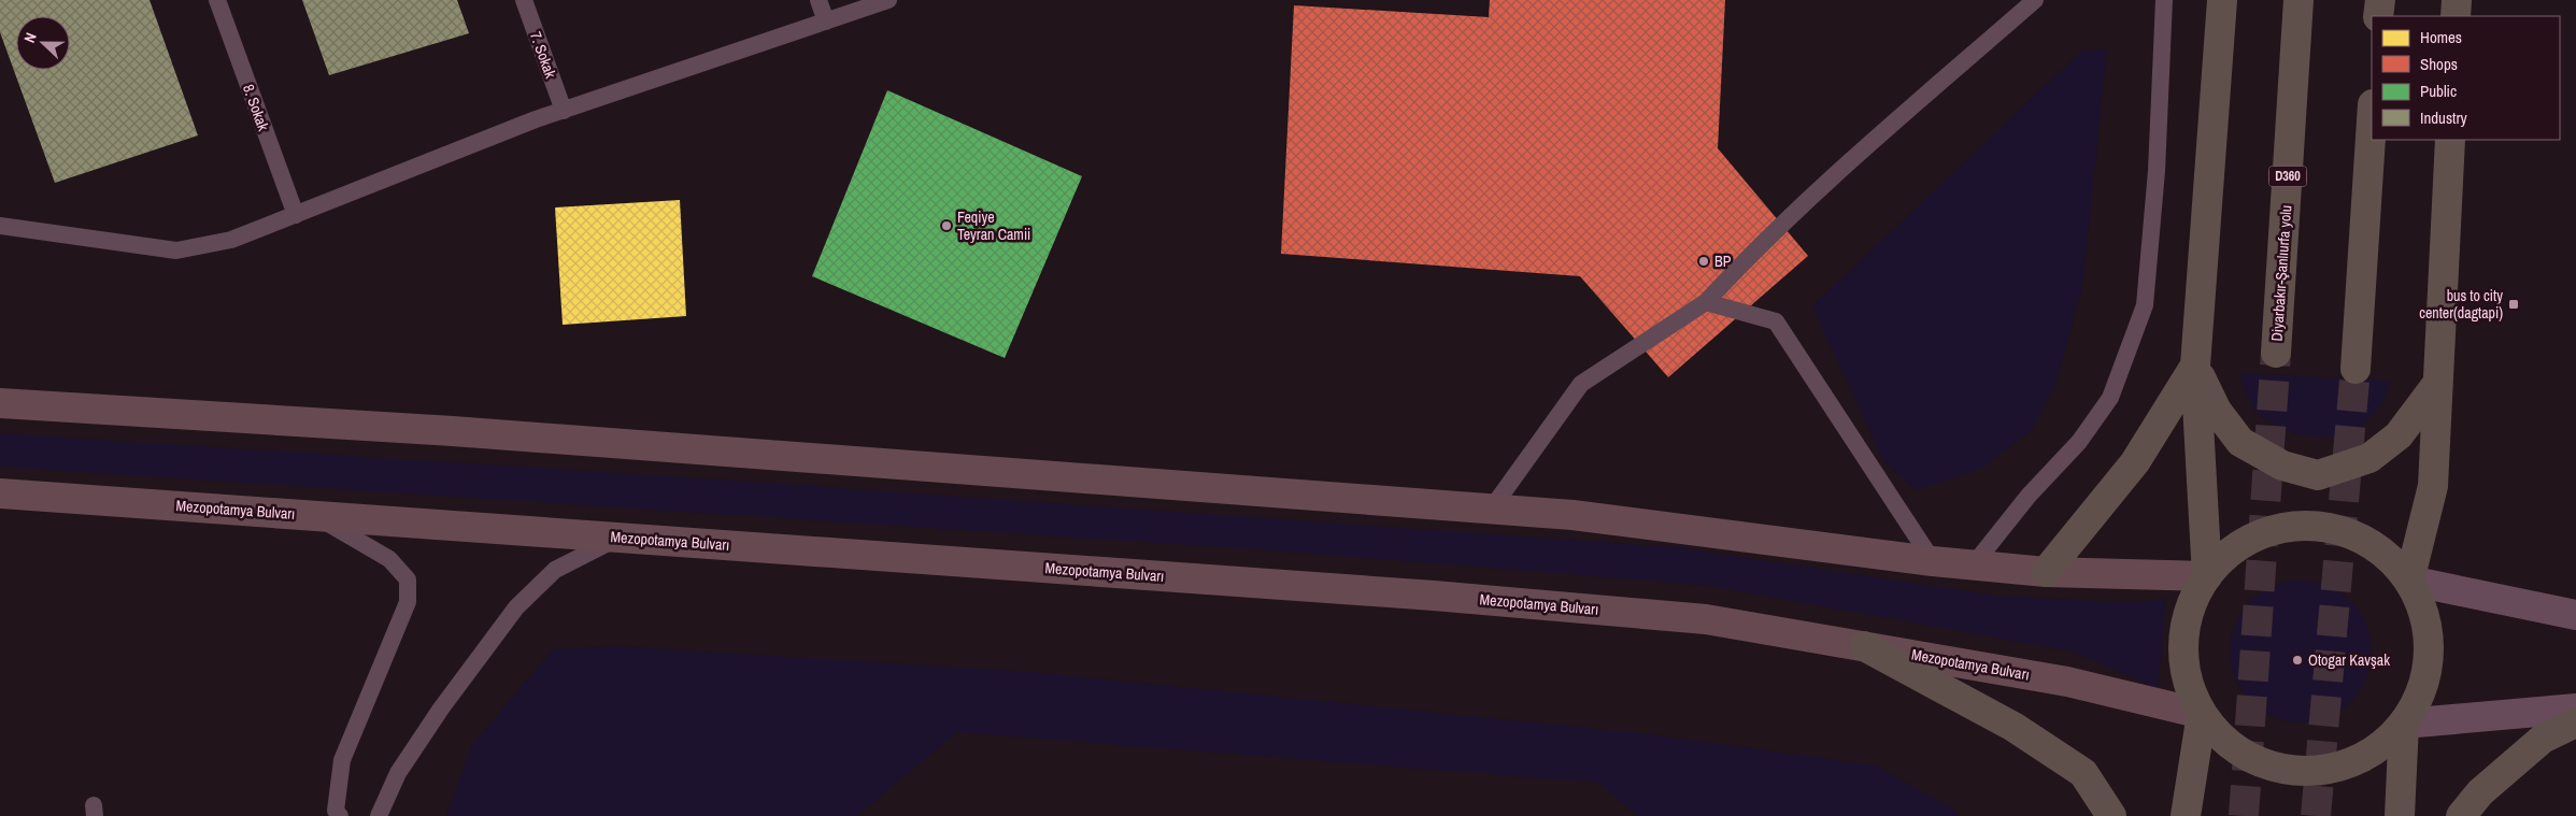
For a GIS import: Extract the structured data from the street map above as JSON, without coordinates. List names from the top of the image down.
{
  "streets": {
    "highway": ["D360", "Diyarbakır-Şanlıurfa yolu"],
    "main road": ["Mezopotamya Bulvarı"],
    "lane": ["7. Sokak", "8. Sokak"]
  },
  "places": {
    "other": ["Feqiye Teyran Camii", "BP", "Otogar Kavşak"],
    "transit": ["bus to city center(dagtapi)"]
  },
  "legend": [
    "Homes",
    "Shops",
    "Public",
    "Industry"
  ],
  "north": "left"
}
